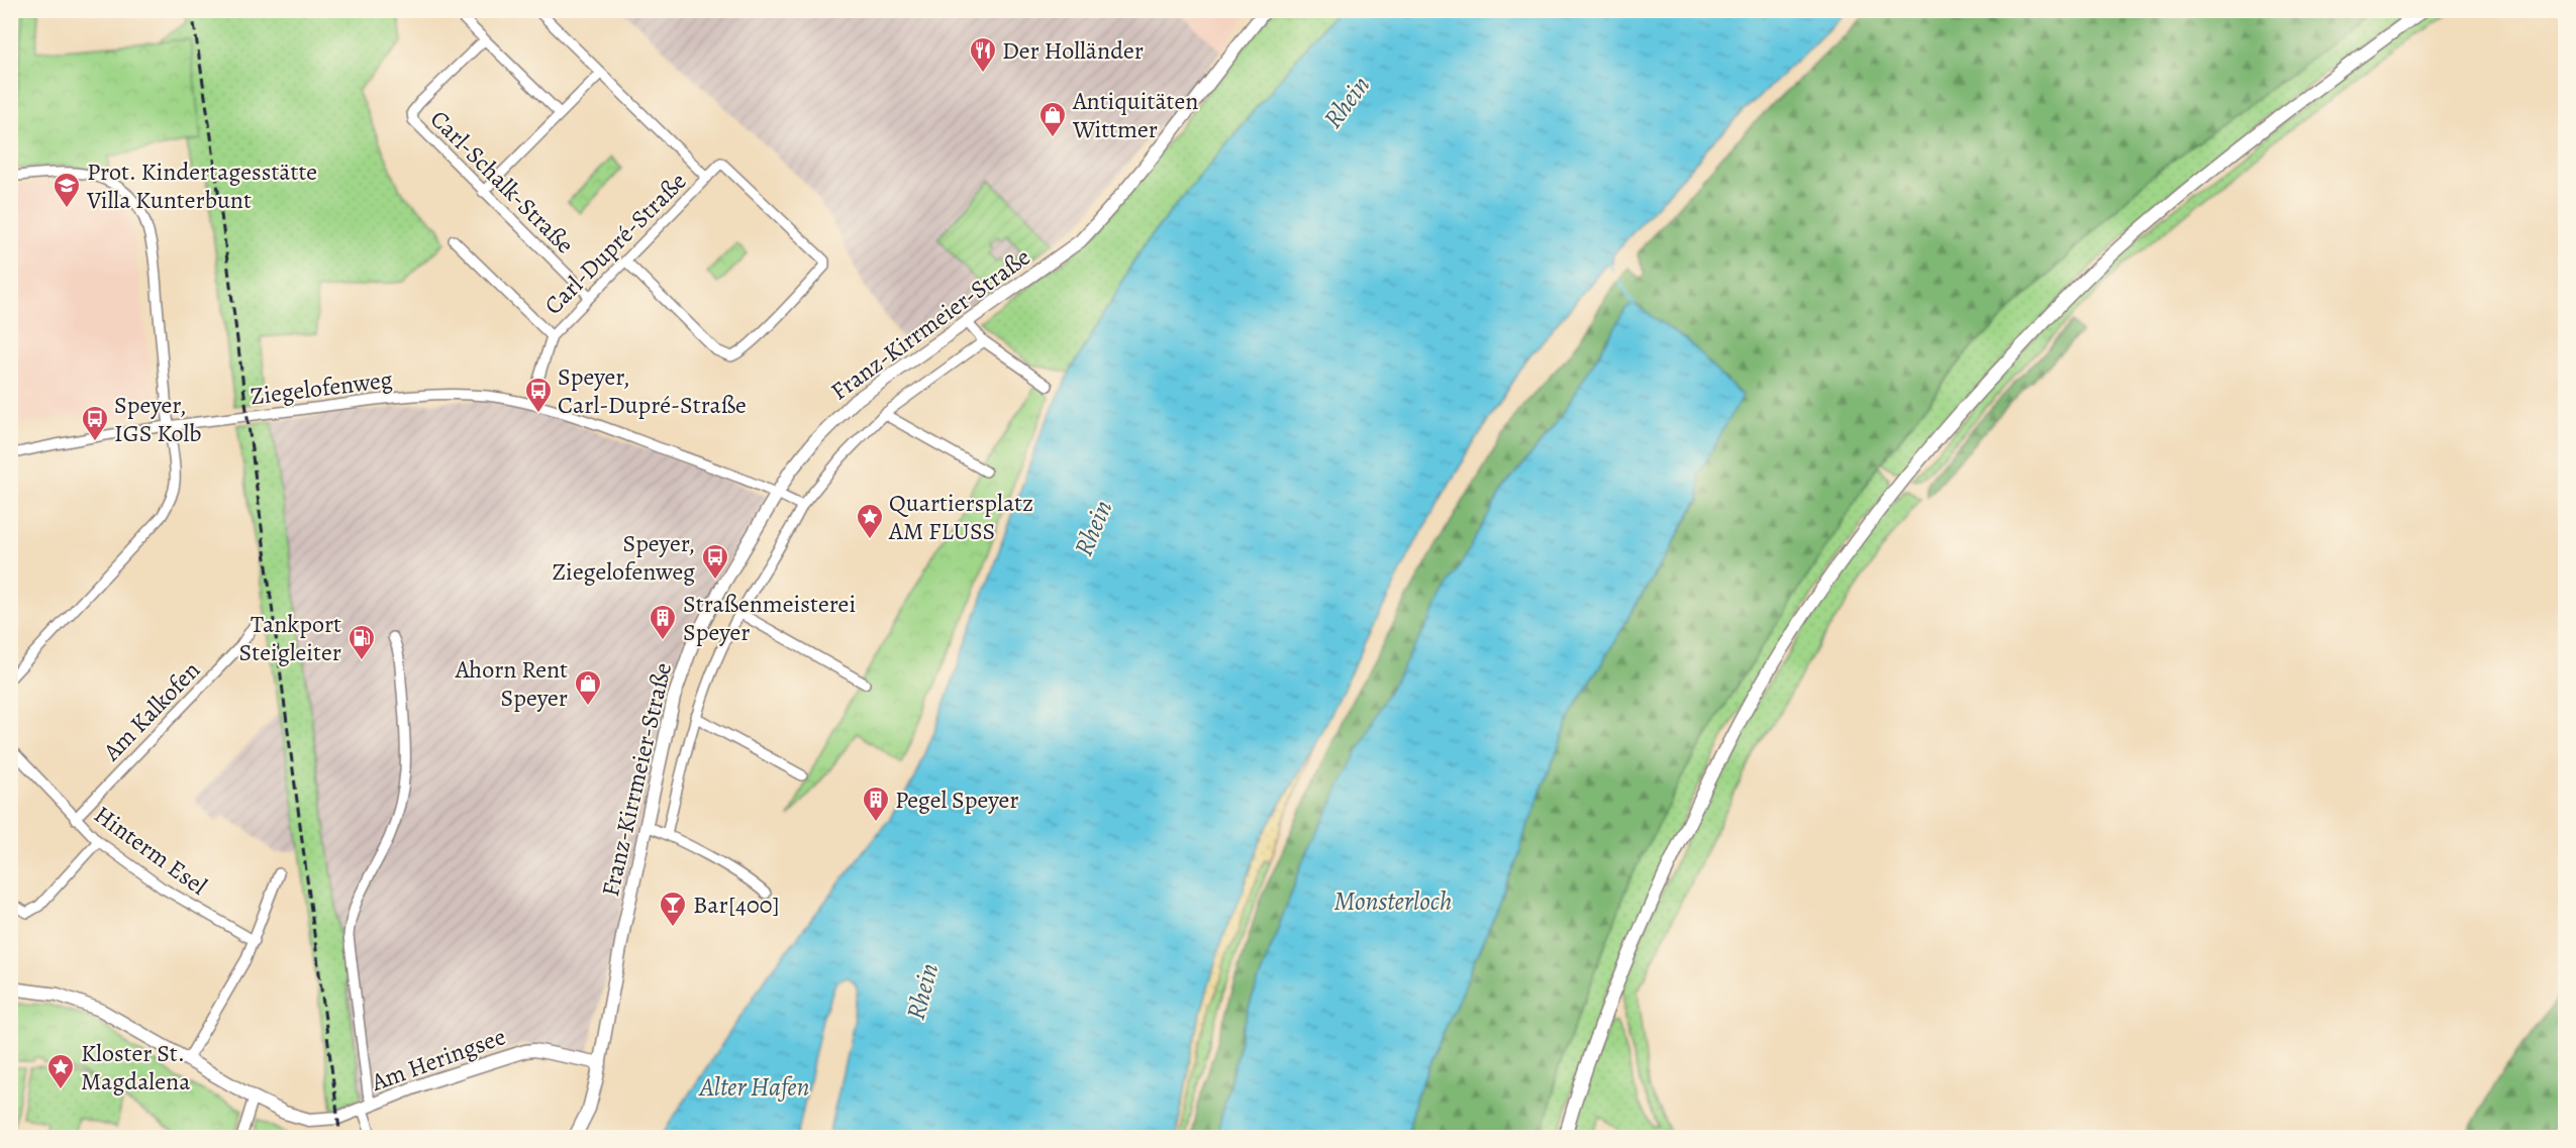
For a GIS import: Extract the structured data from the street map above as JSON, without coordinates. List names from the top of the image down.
{
  "streets": {
    "street": [
      "Carl-Schalk-Straße",
      "Carl-Dupré-Straße",
      "Franz-Kirrmeier-Straße",
      "Ziegelofenweg",
      "Am Kalkofen",
      "Hinterm Esel",
      "Am Heringsee"
    ]
  },
  "crossings": [
    ["Carl-Schalk-Straße", "Carl-Dupré-Straße"],
    ["Carl-Dupré-Straße", "Ziegelofenweg"],
    ["Franz-Kirrmeier-Straße", "Ziegelofenweg"],
    ["Franz-Kirrmeier-Straße", "Am Heringsee"],
    ["Am Kalkofen", "Hinterm Esel"]
  ],
  "water": ["Rhein", "Monsterloch", "Alter Hafen"],
  "places": {
    "restaurant": ["Der Holländer"],
    "shop": ["Antiquitäten Wittmer", "Ahorn Rent Speyer"],
    "school or university": ["Prot. Kindertagesstätte Villa Kunterbunt"],
    "bus stop": ["Speyer, Carl-Dupré-Straße", "Speyer, IGS Kolb", "Speyer, Ziegelofenweg"],
    "place": ["Quartiersplatz AM FLUSS", "Kloster St. Magdalena"],
    "building": ["Straßenmeisterei Speyer", "Pegel Speyer"],
    "fuel station": ["Tankport Steigleiter"],
    "bar": ["Bar[400]"]
  }
}
